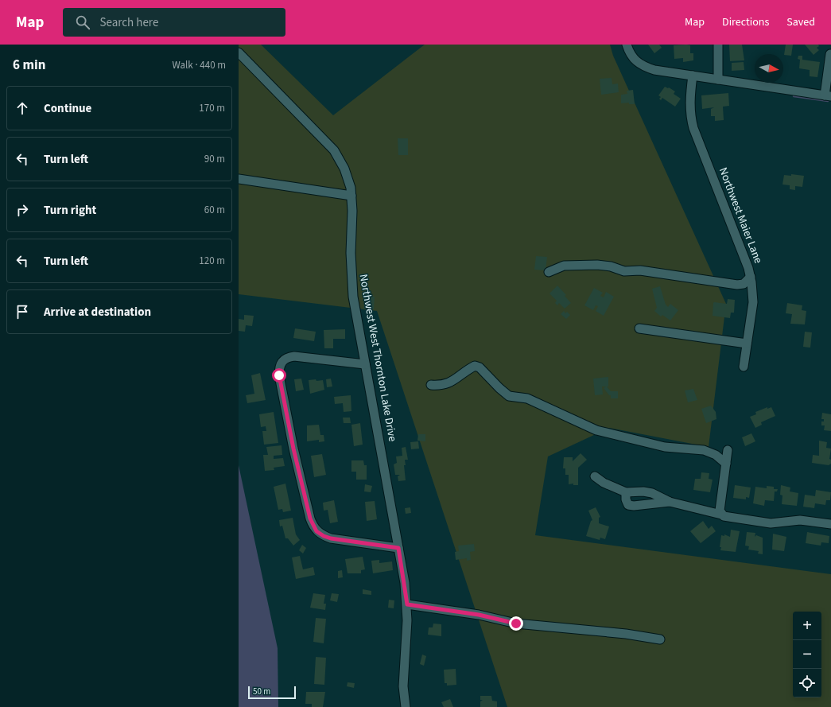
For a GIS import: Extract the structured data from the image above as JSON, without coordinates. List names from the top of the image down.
{
  "streets": {
    "street": ["Northwest Maier Lane", "Northwest West Thornton Lake Drive"]
  },
  "scale_bar": "50 m",
  "north": "right",
  "page": {
    "header": "Map",
    "search": "Search here",
    "nav": ["Map", "Directions", "Saved"],
    "heading": ["6 min", "Walk · 440 m"],
    "list": [
      ["Continue", "170 m"],
      ["Turn left", "90 m"],
      ["Turn right", "60 m"],
      ["Turn left", "120 m"],
      "Arrive at destination"
    ],
    "map_buttons": ["+", "−"],
    "scale": "50 m"
  }
}
